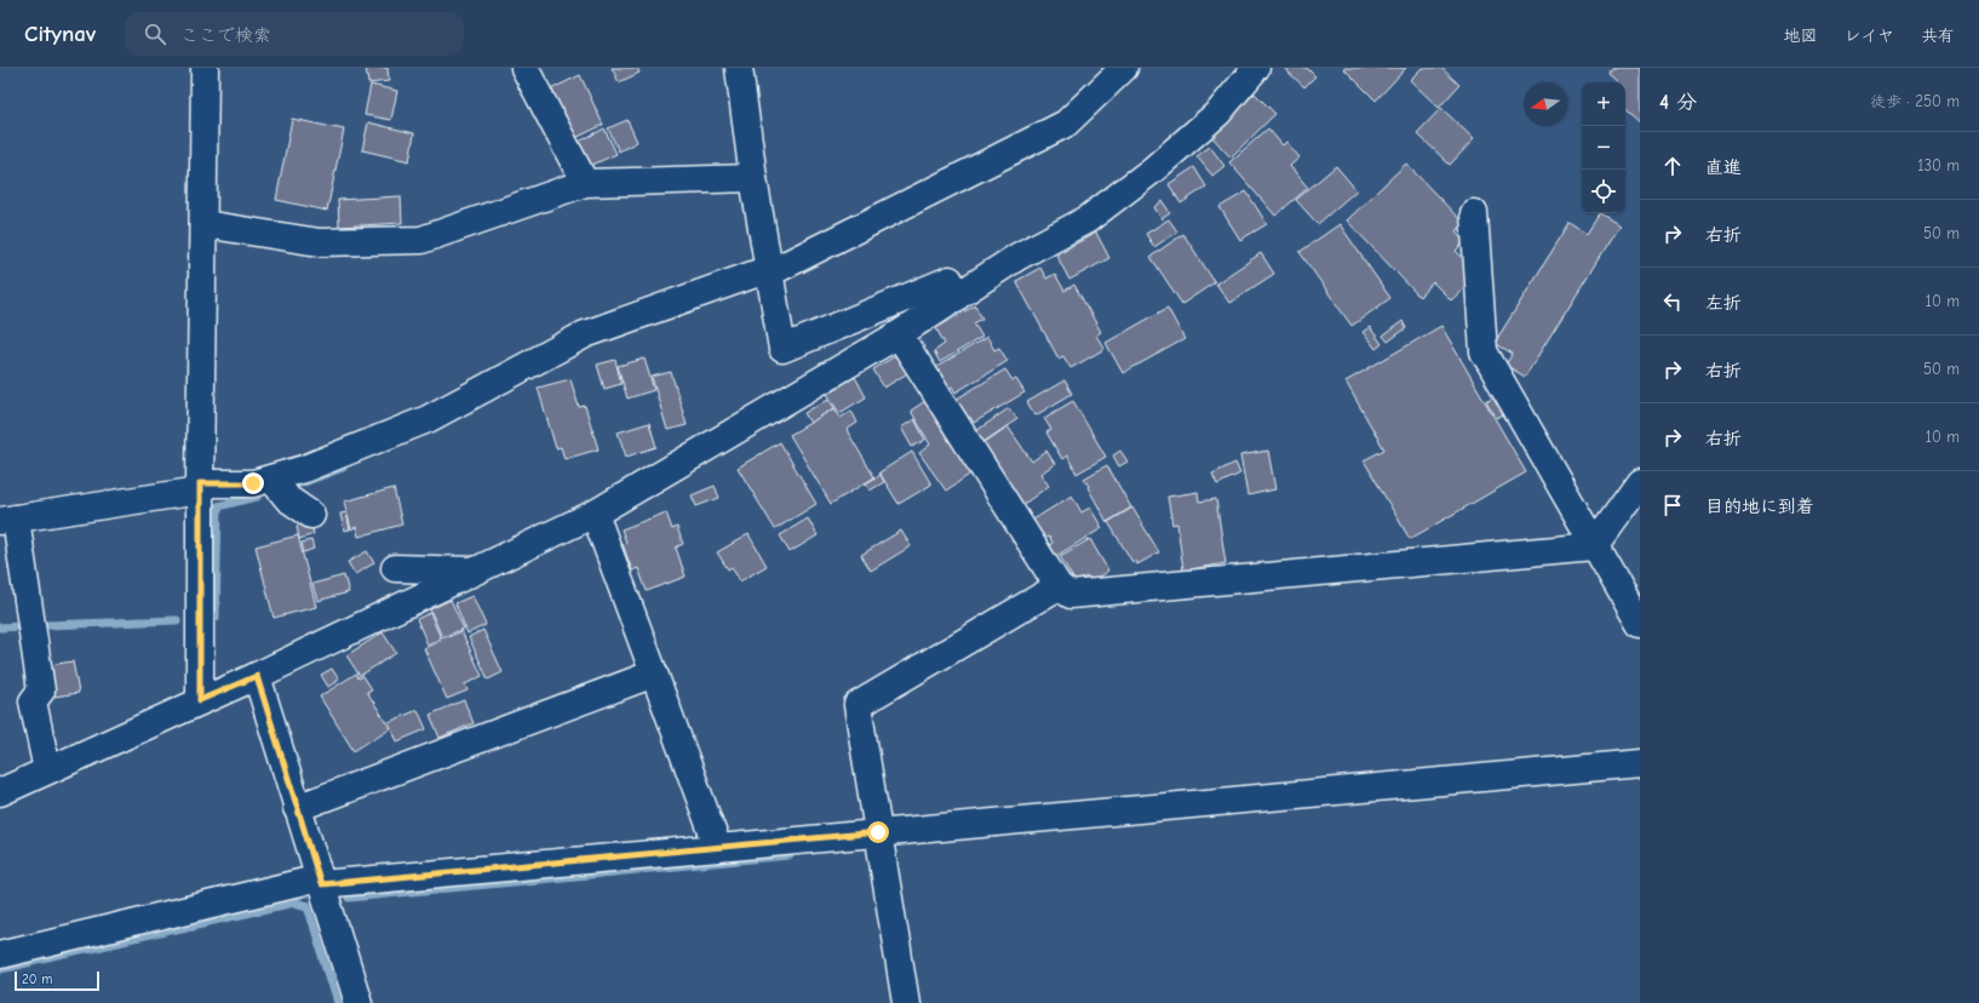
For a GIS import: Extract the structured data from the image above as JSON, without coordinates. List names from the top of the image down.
{
  "scale_bar": "20 m",
  "north": "left",
  "page": {
    "header": "Citynav",
    "search": "ここで検索",
    "nav": ["地図", "レイヤ", "共有"],
    "heading": ["4 分", "徒歩 · 250 m"],
    "map_buttons": ["+", "−"],
    "list": [
      ["直進", "130 m"],
      ["右折", "50 m"],
      ["左折", "10 m"],
      ["右折", "50 m"],
      ["右折", "10 m"],
      "目的地に到着"
    ],
    "scale": "20 m"
  }
}
